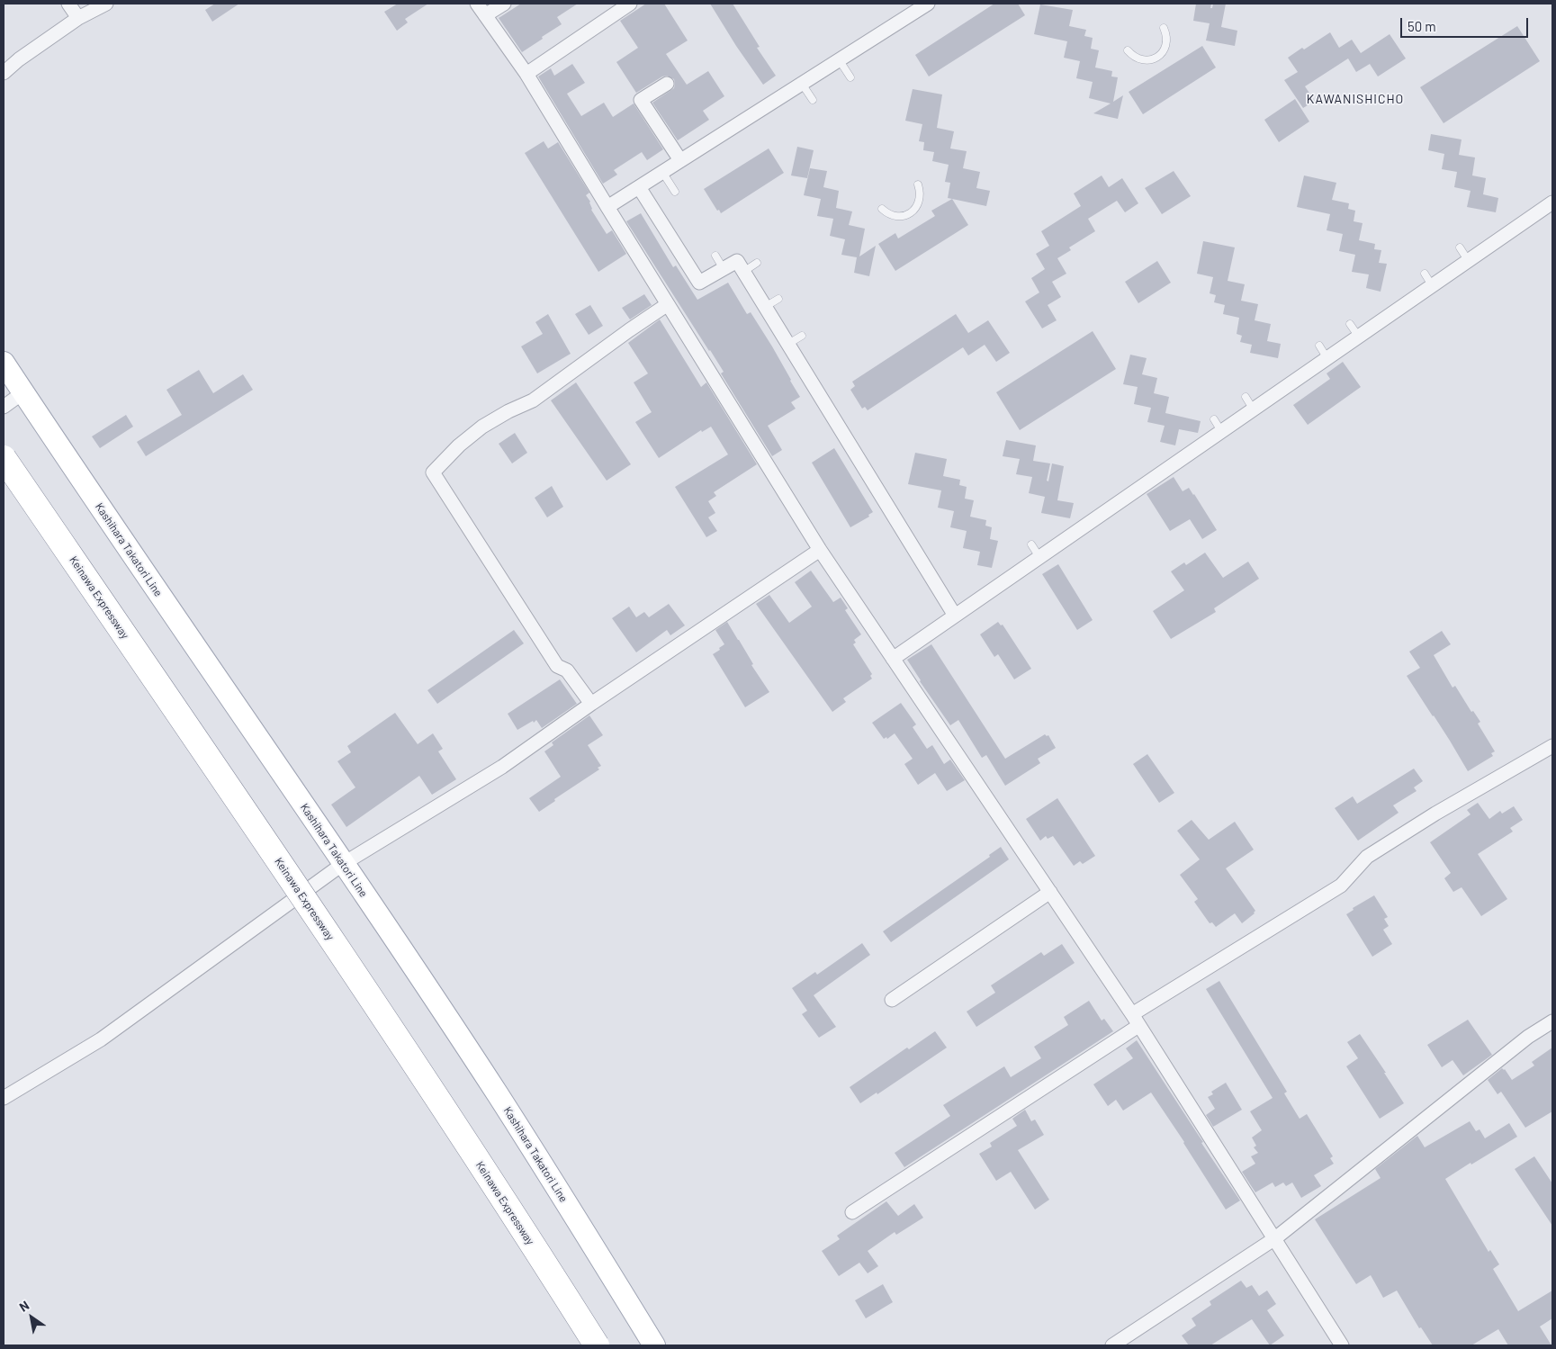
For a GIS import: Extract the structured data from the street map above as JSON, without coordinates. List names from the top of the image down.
{
  "streets": {
    "highway": ["Keinawa Expressway"],
    "main road": ["Kashihara Takatori Line"]
  },
  "districts": ["KAWANISHICHO"],
  "scale_bar": "50 m",
  "north": "top left"
}
